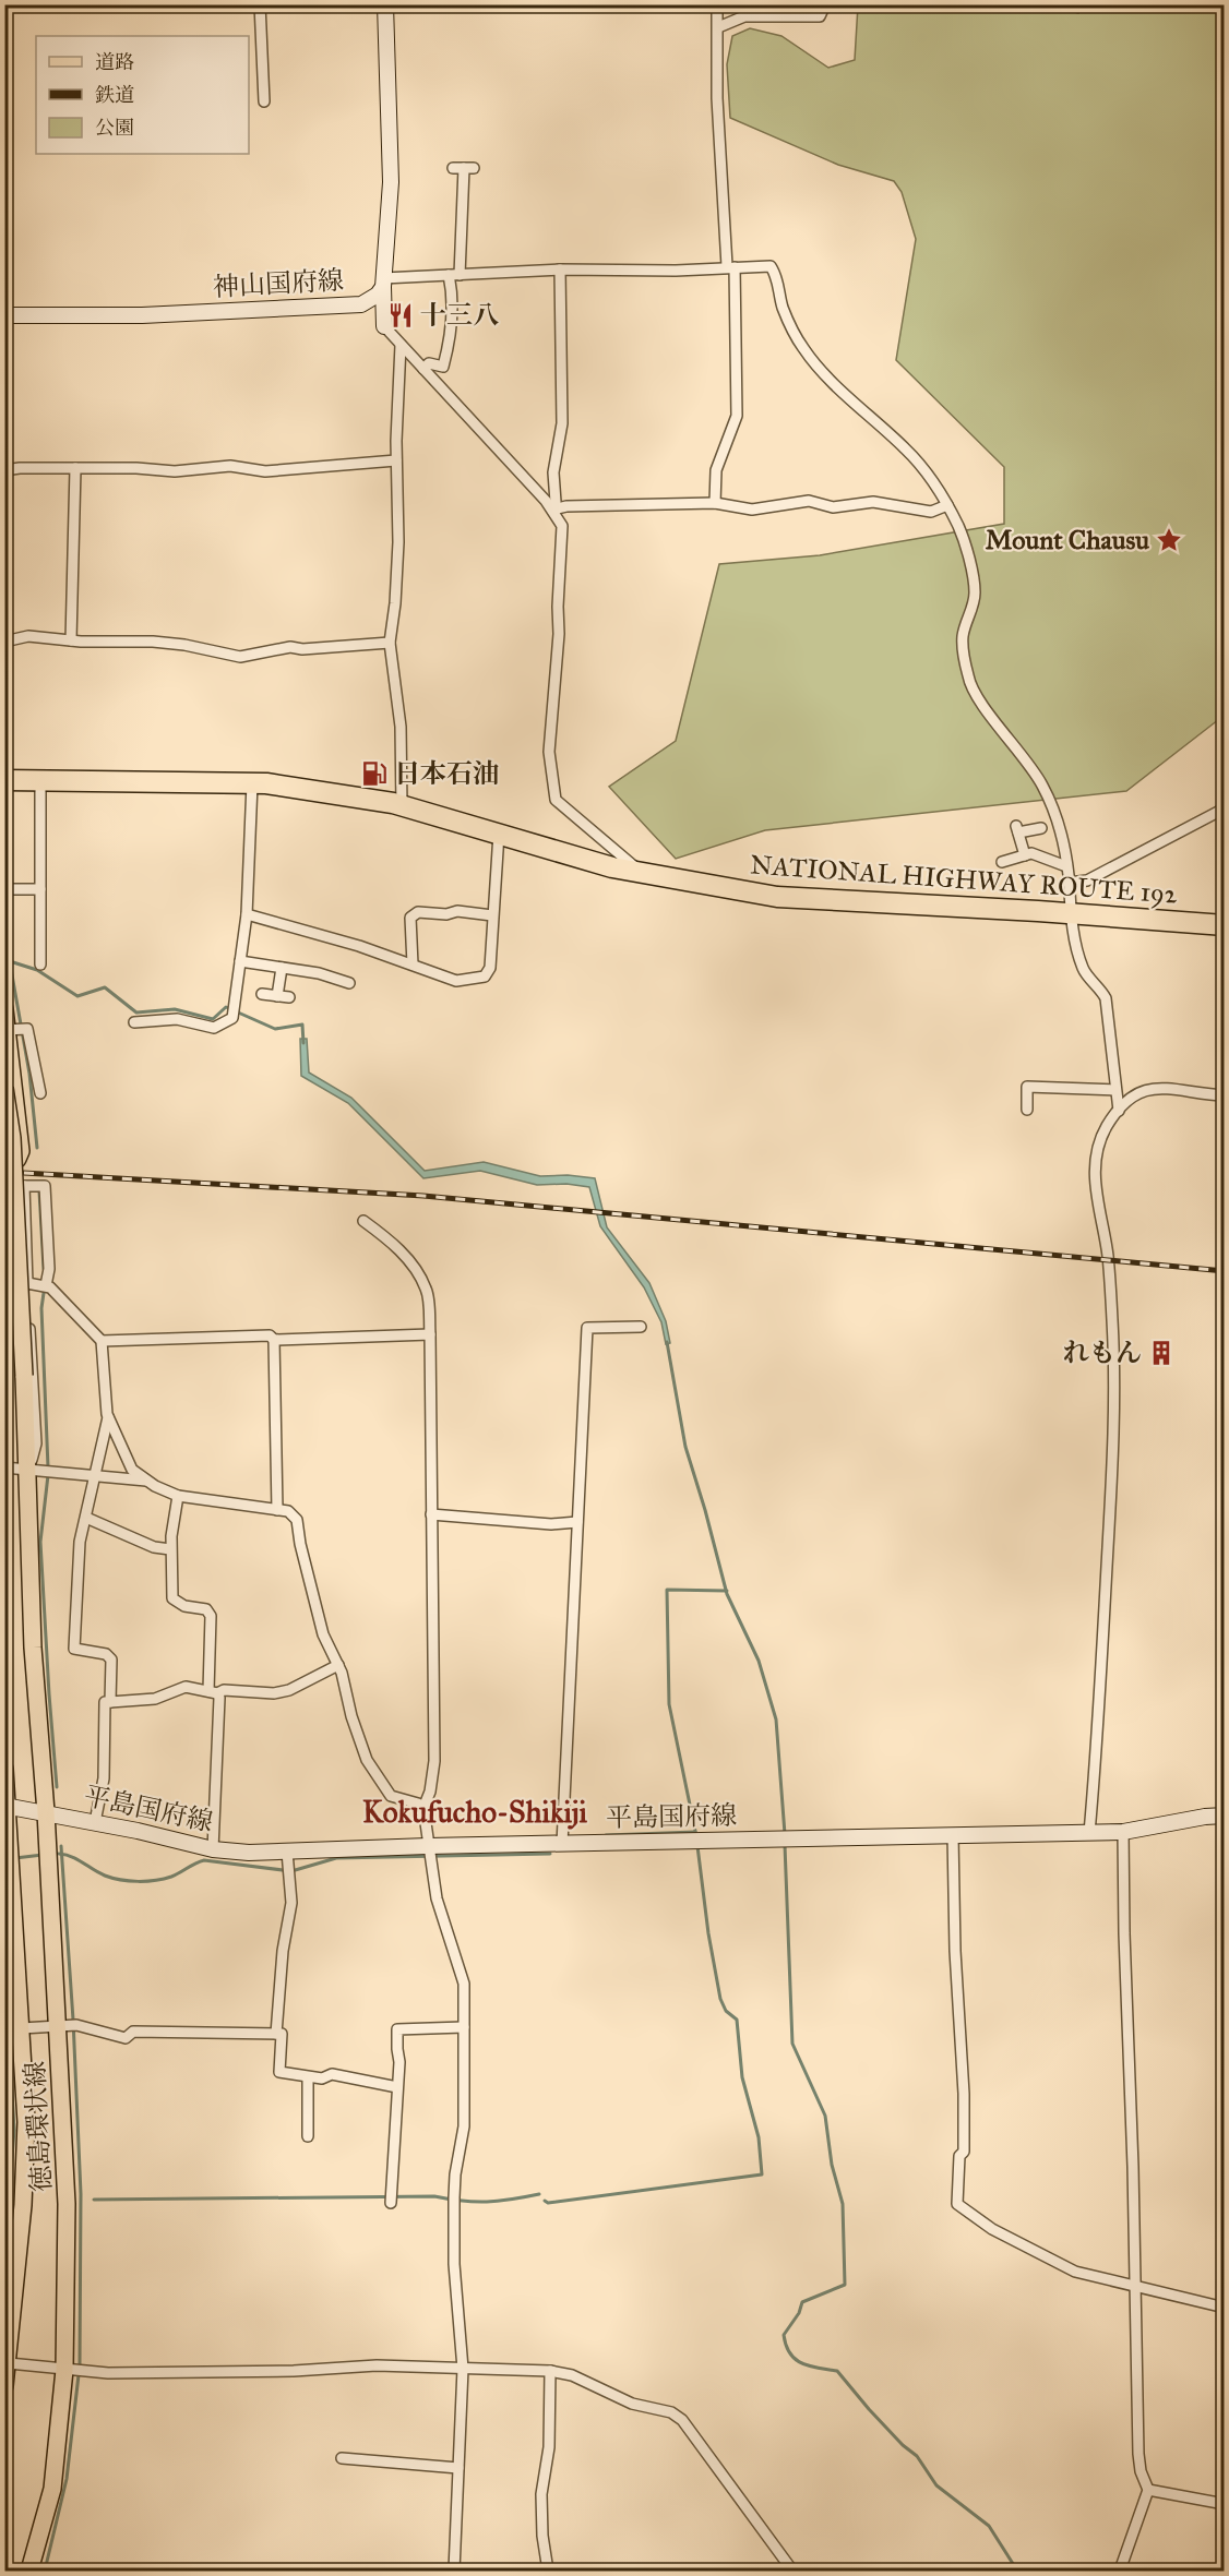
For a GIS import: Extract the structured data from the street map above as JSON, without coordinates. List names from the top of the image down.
{
  "streets": {
    "highway": ["NATIONAL HIGHWAY ROUTE 192"],
    "main road": ["神山国府線", "平島国府線", "徳島環状線"]
  },
  "crossings": [
    ["平島国府線", "徳島環状線"]
  ],
  "districts": ["Kokufucho-Shikiji"],
  "places": {
    "restaurant": ["十三八"],
    "place": ["Mount Chausu"],
    "fuel station": ["日本石油"],
    "building": ["れもん"]
  },
  "legend": ["道路", "鉄道", "公園"]
}
